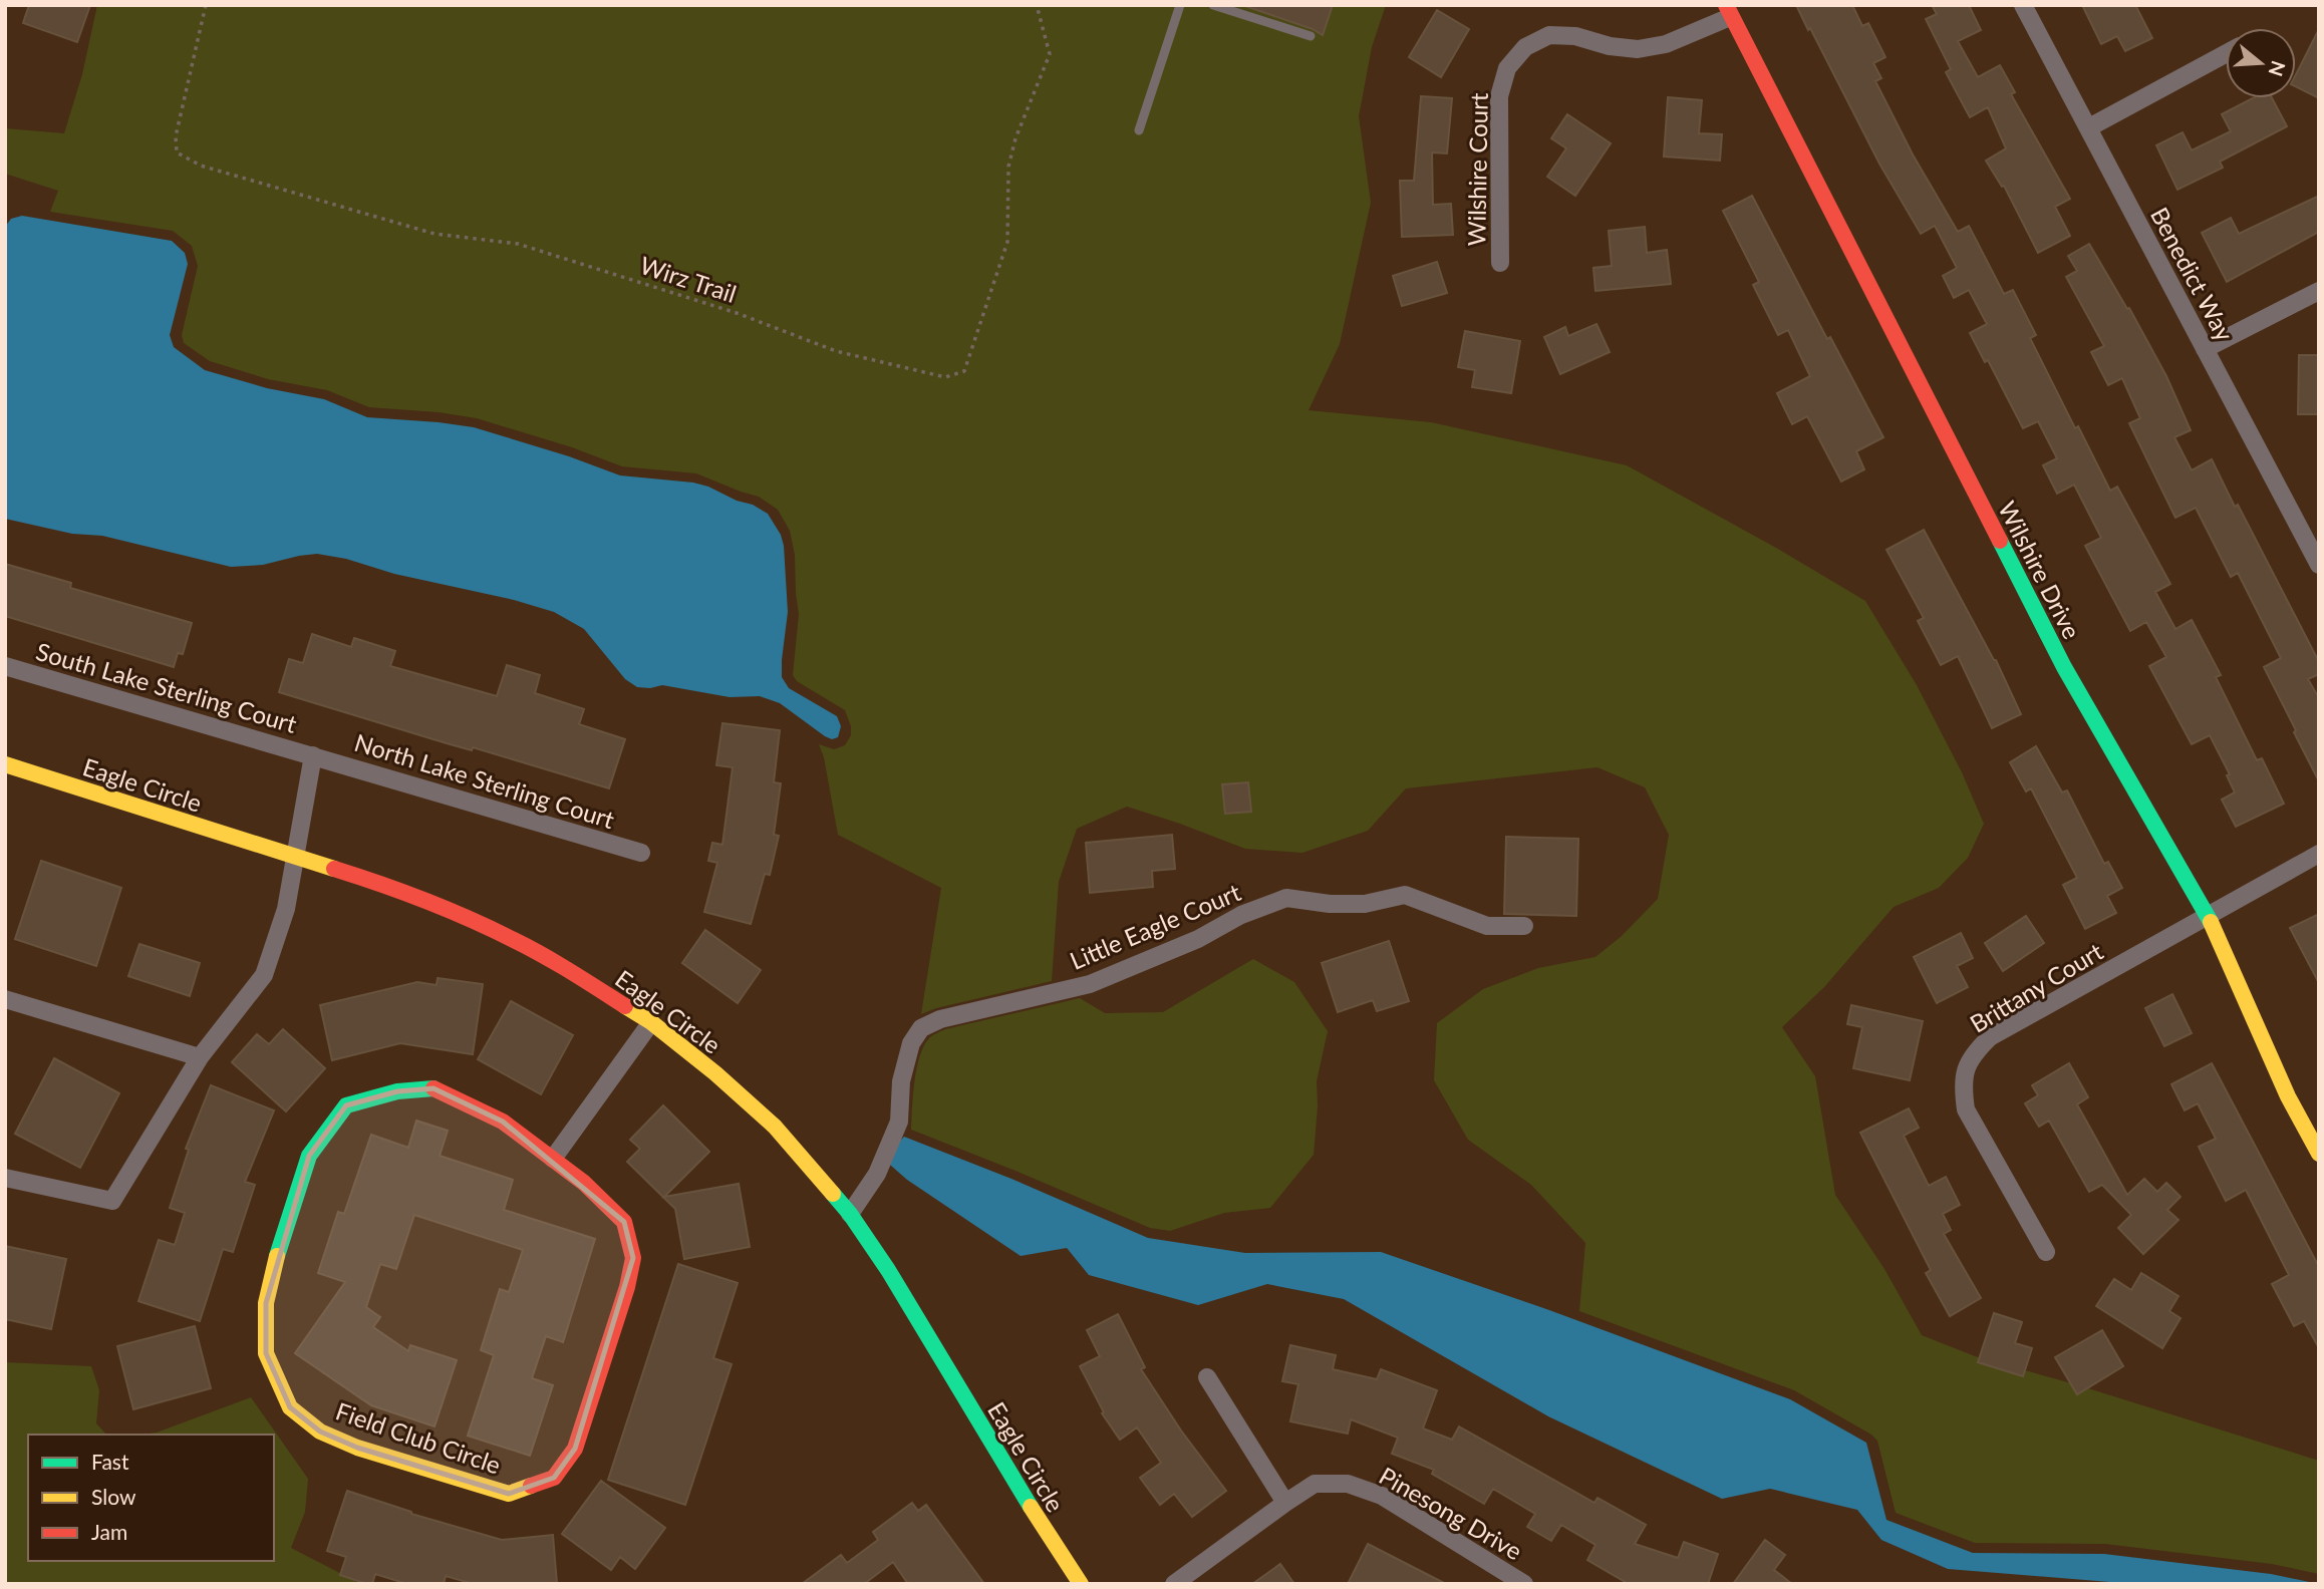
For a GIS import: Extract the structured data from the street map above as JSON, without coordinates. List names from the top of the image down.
{
  "streets": {
    "street": [
      "Wilshire Court",
      "Benedict Way",
      "Wilshire Drive",
      "South Lake Sterling Court",
      "North Lake Sterling Court",
      "Eagle Circle",
      "Little Eagle Court",
      "Brittany Court",
      "Field Club Circle",
      "Pinesong Drive"
    ],
    "path": ["Wirz Trail"]
  },
  "crossings": [
    ["Wilshire Court", "Wilshire Drive"],
    ["Wilshire Drive", "Brittany Court"],
    ["South Lake Sterling Court", "North Lake Sterling Court"],
    ["Eagle Circle", "Little Eagle Court"]
  ],
  "legend": ["Fast", "Slow", "Jam"],
  "north": "right"
}
